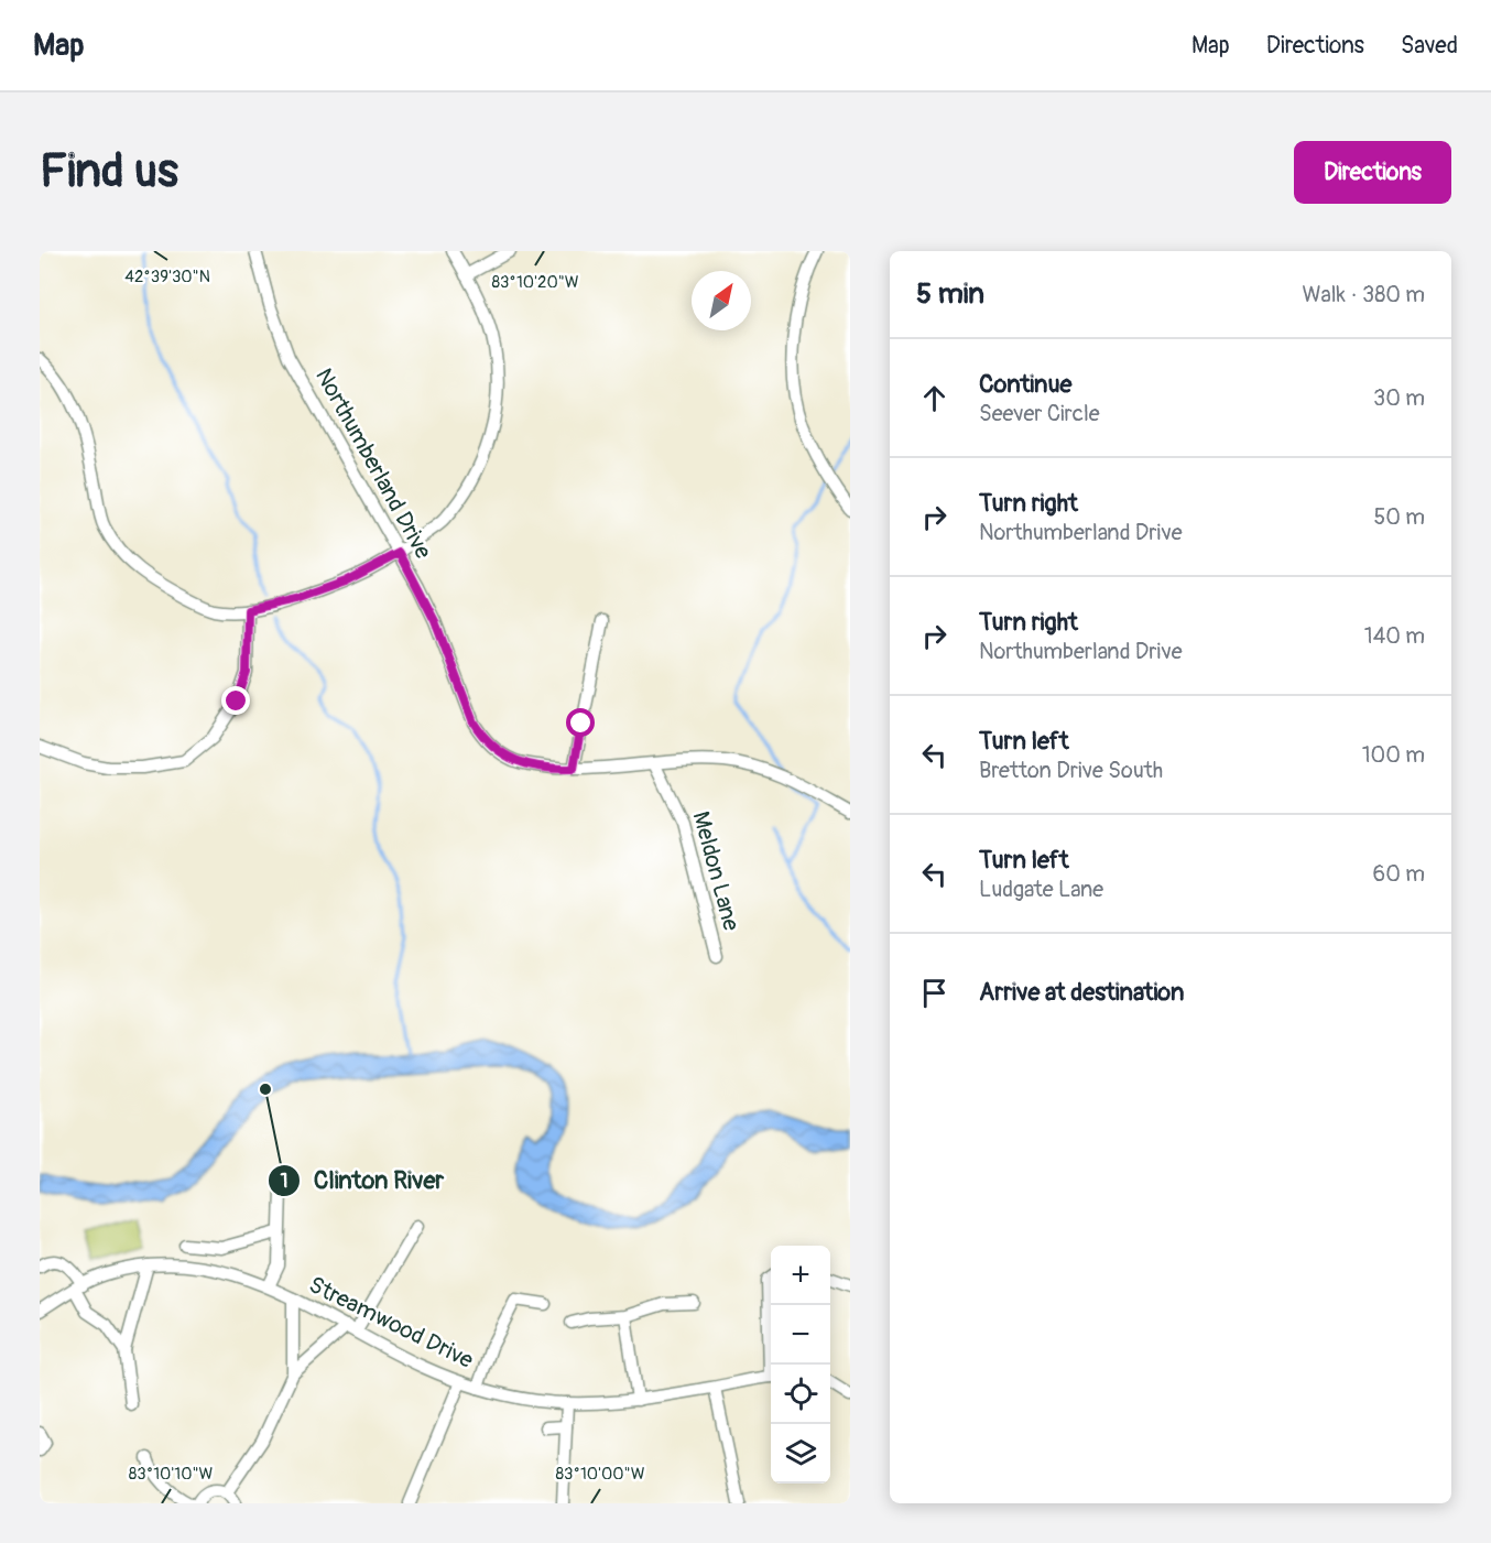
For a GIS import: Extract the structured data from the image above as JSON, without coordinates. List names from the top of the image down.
{
  "streets": {
    "street": ["Northumberland Drive", "Meldon Lane", "Streamwood Drive"]
  },
  "crossings": [
    ["Northumberland Drive", "Meldon Lane"]
  ],
  "places": ["Clinton River"],
  "north": "top right",
  "page": {
    "header": "Map",
    "nav": ["Map", "Directions", "Saved"],
    "buttons": "Directions",
    "title": "Find us",
    "heading": ["5 min", "Walk · 380 m"],
    "list": [
      ["Continue", "Seever Circle", "30 m"],
      ["Turn right", "Northumberland Drive", "50 m"],
      ["Turn right", "Northumberland Drive", "140 m"],
      ["Turn left", "Bretton Drive South", "100 m"],
      ["Turn left", "Ludgate Lane", "60 m"],
      "Arrive at destination"
    ],
    "map_buttons": ["+", "−"]
  },
  "coordinates": [
    "42°39'30\"N",
    "83°10'20\"W",
    "83°10'10\"W",
    "83°10'00\"W"
  ]
}
